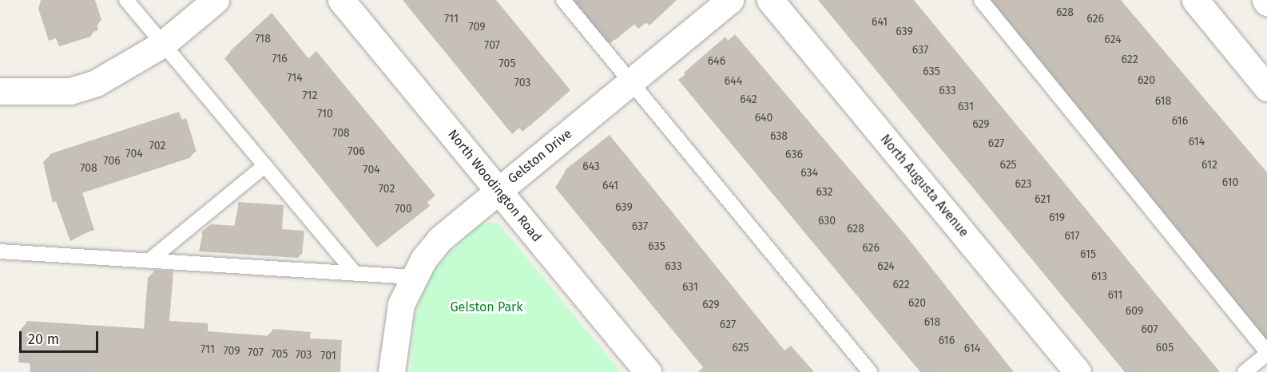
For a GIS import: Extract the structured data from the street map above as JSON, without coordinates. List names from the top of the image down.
{
  "streets": {
    "street": ["Gelston Drive", "North Woodington Road", "North Augusta Avenue"]
  },
  "crossings": [
    ["Gelston Drive", "North Woodington Road"]
  ],
  "parks": ["Gelston Park"],
  "house_numbers": [
    "628",
    "711",
    "626",
    "641",
    "709",
    "639",
    "718",
    "624",
    "707",
    "637",
    "716",
    "622",
    "646",
    "705",
    "635",
    "714",
    "620",
    "644",
    "703",
    "633",
    "712",
    "642",
    "618",
    "631",
    "710",
    "640",
    "616",
    "629",
    "708",
    "638",
    "614",
    "627",
    "702",
    "706",
    "704",
    "636",
    "706",
    "625",
    "612",
    "643",
    "708",
    "704",
    "634",
    "610",
    "623",
    "641",
    "702",
    "632",
    "621",
    "639",
    "700",
    "619",
    "630",
    "637",
    "628",
    "617",
    "635",
    "626",
    "615",
    "633",
    "624",
    "613",
    "622",
    "631",
    "611",
    "620",
    "629",
    "609",
    "618",
    "627",
    "607",
    "616",
    "625",
    "605",
    "614",
    "711",
    "709",
    "707",
    "705",
    "703",
    "701"
  ],
  "scale_bar": "20 m"
}
